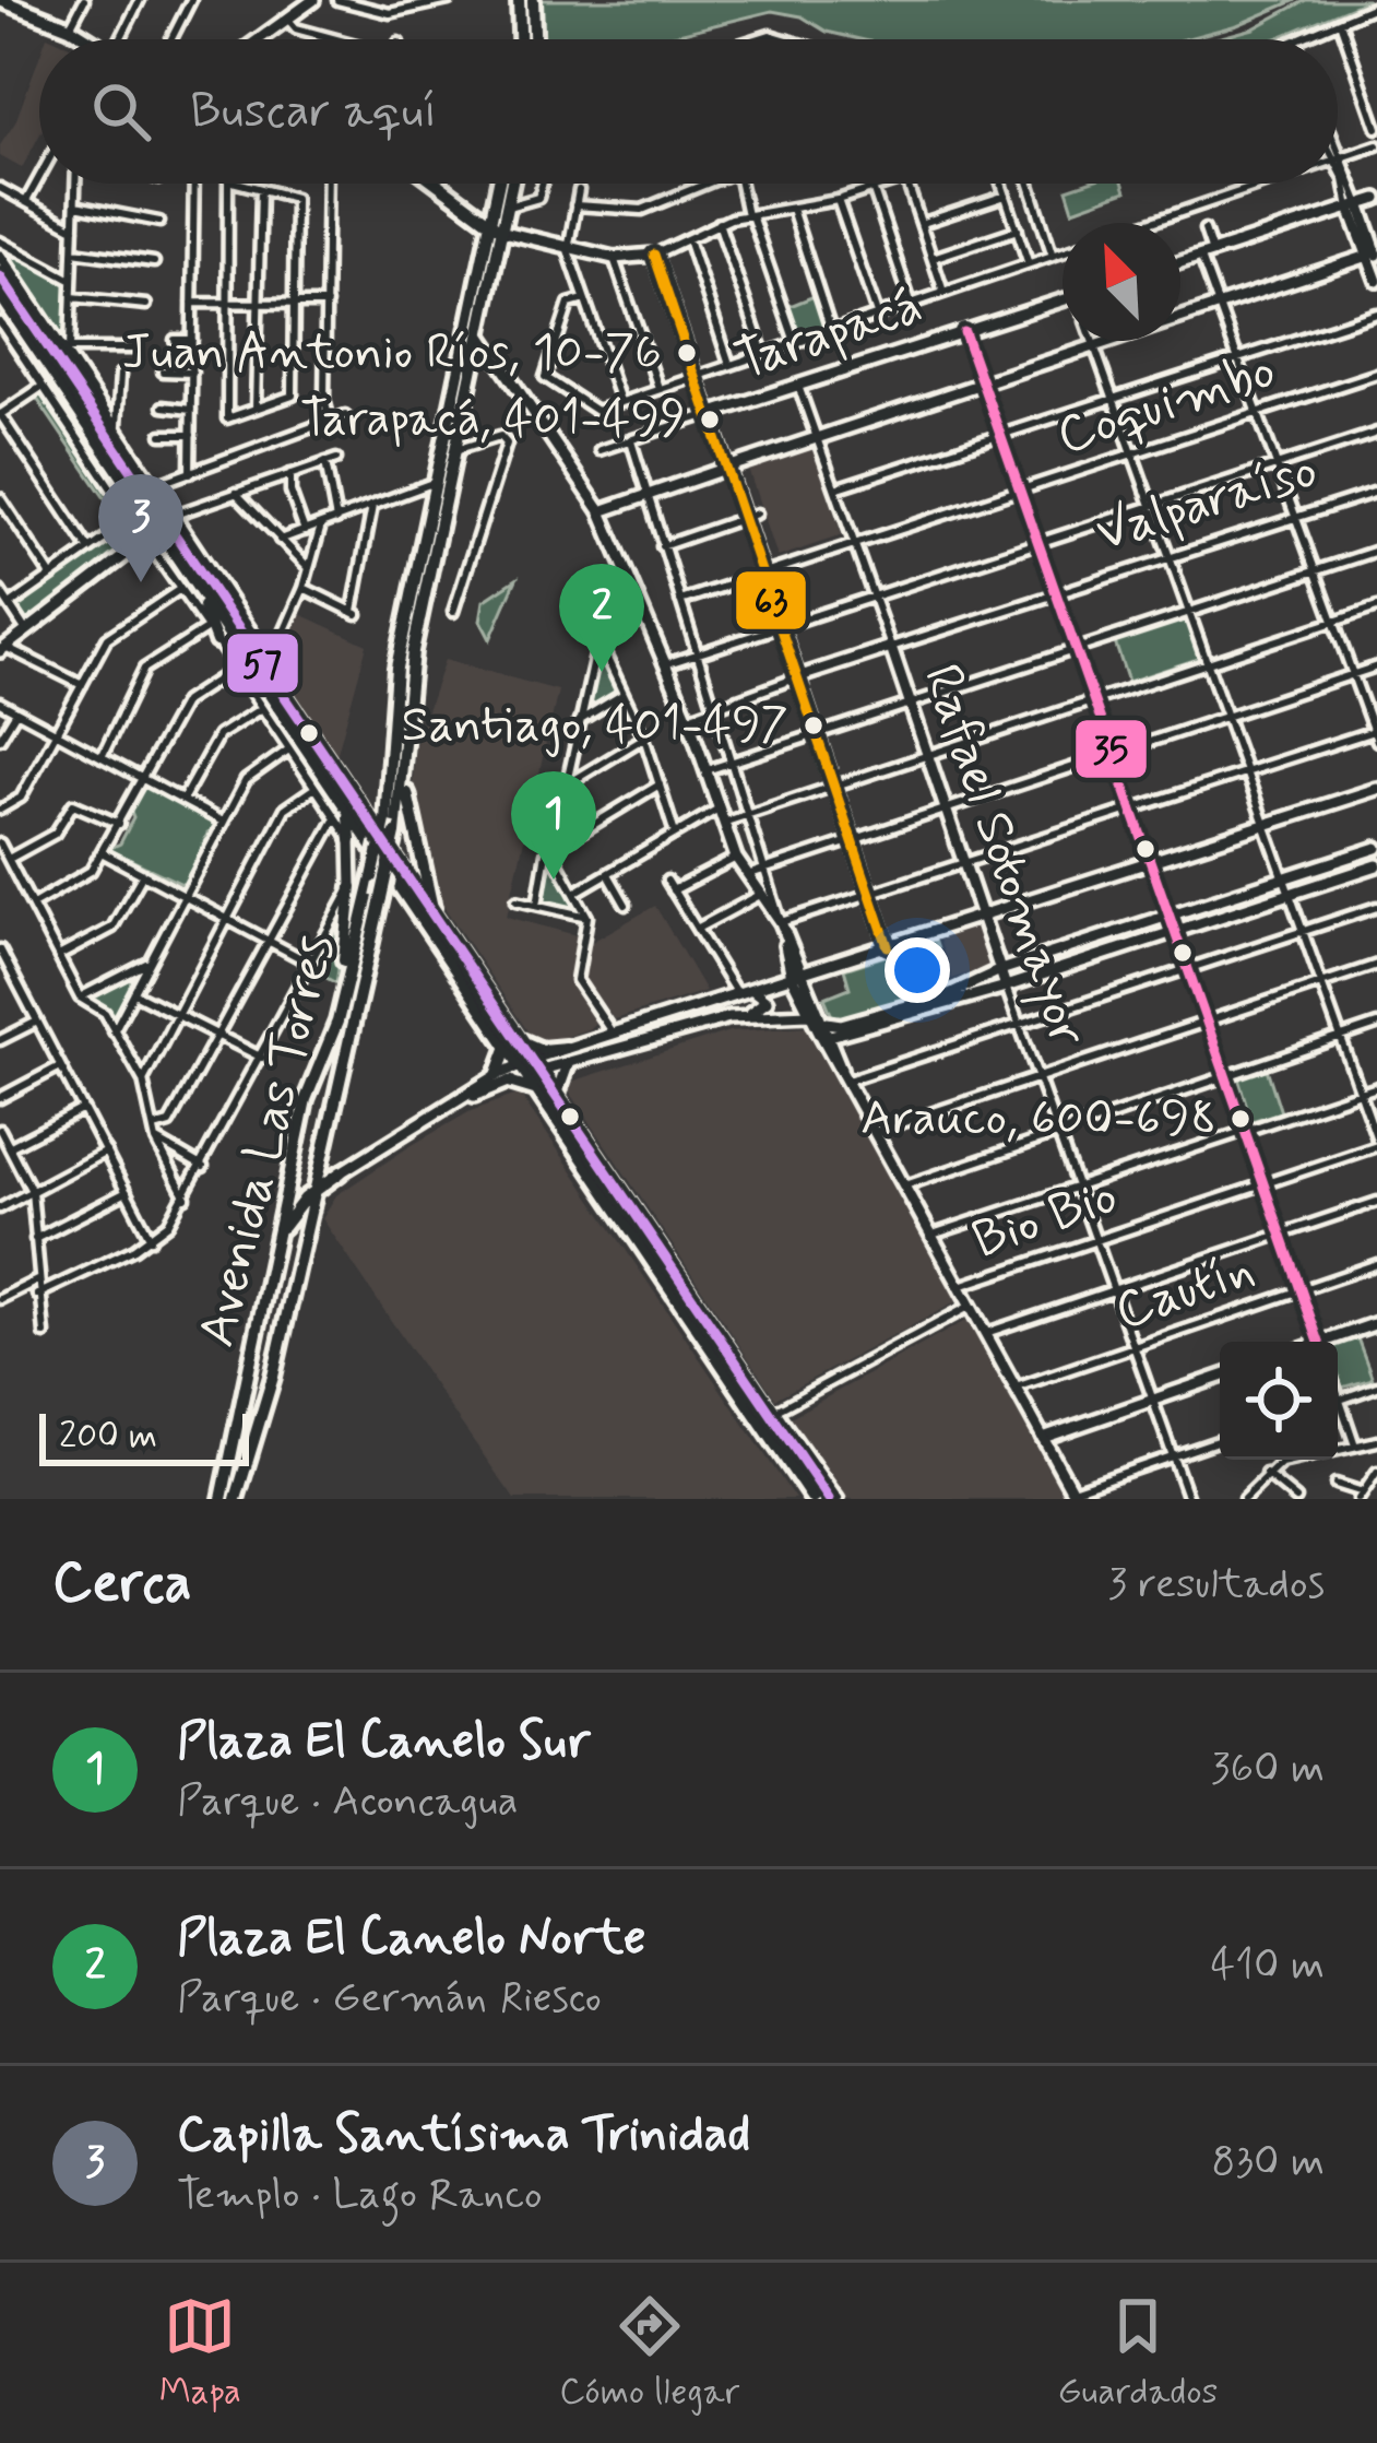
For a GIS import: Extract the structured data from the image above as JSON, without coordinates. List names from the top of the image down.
{
  "streets": {
    "main road": [
      "Tarapacá",
      "Valparaíso",
      "Rafael Sotomayor",
      "Avenida Las Torres"
    ],
    "street": ["Coquimbo", "Bio Bio", "Cautín"]
  },
  "crossings": [
    ["Tarapacá", "Rafael Sotomayor"],
    ["Coquimbo", "Rafael Sotomayor"],
    ["Valparaíso", "Rafael Sotomayor"],
    ["Rafael Sotomayor", "Bio Bio"],
    ["Rafael Sotomayor", "Cautín"]
  ],
  "places": [
    "Juan Antonio Ríos, 10-76",
    "Tarapacá, 401-499",
    "Santiago, 401-497",
    "Arauco, 600-698"
  ],
  "lines": ["transit line 63", "transit line 57", "transit line 35"],
  "scale_bar": "200 m",
  "north": "top left",
  "page": {
    "search": "Buscar aquí",
    "pins": ["3", "2", "1"],
    "scale": "200 m",
    "heading": ["Cerca", "3 resultados"],
    "list": [
      {
        "mark": "1",
        "name": "Plaza El Canelo Sur",
        "note": "Parque · Aconcagua",
        "value": "360 m"
      },
      {
        "mark": "2",
        "name": "Plaza El Canelo Norte",
        "note": "Parque · Germán Riesco",
        "value": "410 m"
      },
      {
        "mark": "3",
        "name": "Capilla Santísima Trinidad",
        "note": "Templo · Lago Ranco",
        "value": "830 m"
      }
    ],
    "nav": ["Mapa", "Cómo llegar", "Guardados"]
  }
}
